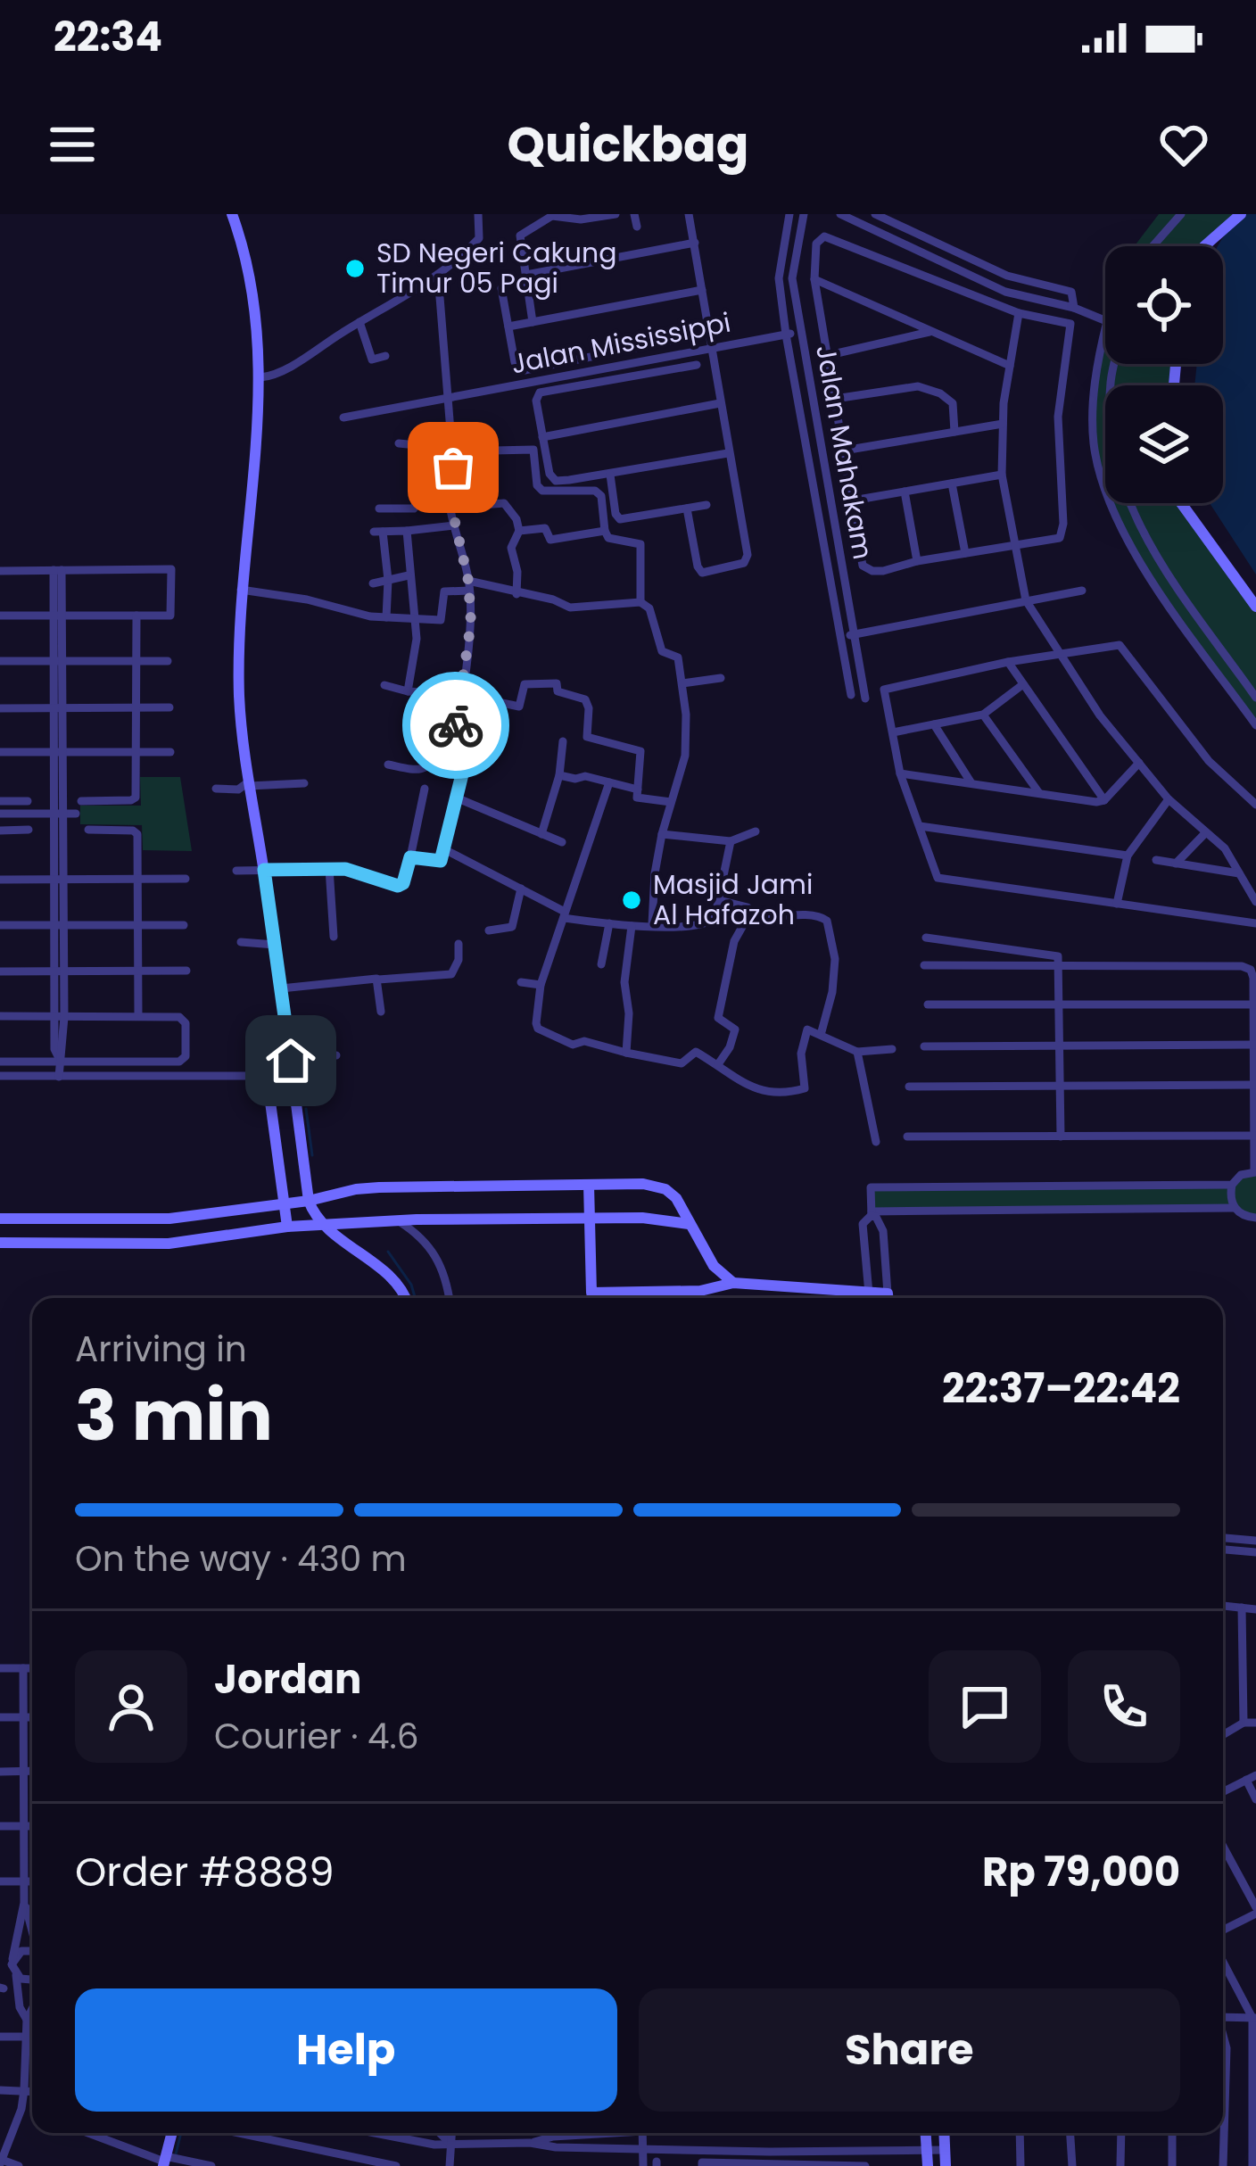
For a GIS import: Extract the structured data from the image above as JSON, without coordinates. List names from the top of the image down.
{
  "streets": {
    "street": ["Jalan Mississippi", "Jalan Mahakam"]
  },
  "crossings": [
    ["Jalan Mississippi", "Jalan Mahakam"]
  ],
  "places": ["SD Negeri Cakung Timur 05 Pagi", "Masjid Jami Al Hafazoh"],
  "page": {
    "status": "22:34",
    "header": "Quickbag",
    "heading": ["3 min", "Arriving in", "22:37–22:42"],
    "panel": [
      "Jordan",
      "Courier · 4.6",
      "Order #8889",
      "Rp 79,000"
    ],
    "bar": "On the way · 430 m",
    "buttons": ["Help", "Share"]
  }
}
